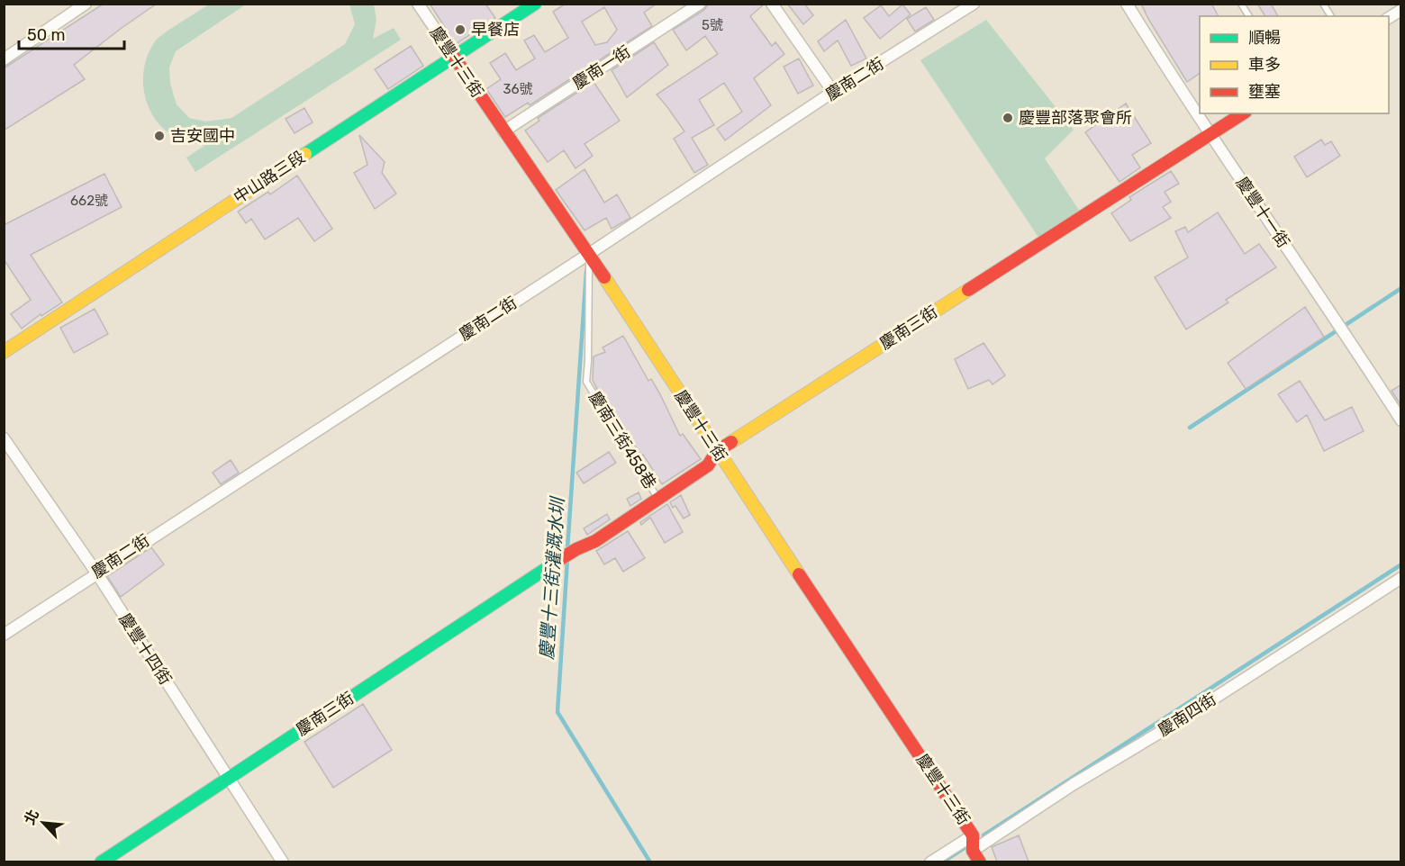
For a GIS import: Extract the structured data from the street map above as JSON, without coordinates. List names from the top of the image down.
{
  "streets": {
    "street": [
      "慶豐十三街",
      "慶南一街",
      "慶南二街",
      "中山路三段",
      "慶豐十一街",
      "慶南三街",
      "慶豐十四街",
      "慶南四街"
    ],
    "lane": ["慶南三街458巷"]
  },
  "crossings": [
    ["慶豐十三街", "慶南一街"],
    ["慶豐十三街", "慶南二街"],
    ["慶豐十三街", "中山路三段"],
    ["慶豐十三街", "慶南三街"],
    ["慶豐十三街", "慶南三街458巷"],
    ["慶豐十三街", "慶南四街"],
    ["慶南二街", "慶南三街458巷"],
    ["慶南二街", "慶豐十四街"],
    ["慶豐十一街", "慶南三街"],
    ["慶南三街", "慶南三街458巷"],
    ["慶南三街", "慶豐十四街"]
  ],
  "water": ["慶豐十三街灌溉水圳"],
  "places": ["早餐店", "慶豐部落聚會所", "吉安國中"],
  "house_numbers": ["5號", "36號", "662號"],
  "legend": ["順暢", "車多", "壅塞"],
  "scale_bar": "50 m",
  "north": "top left"
}
